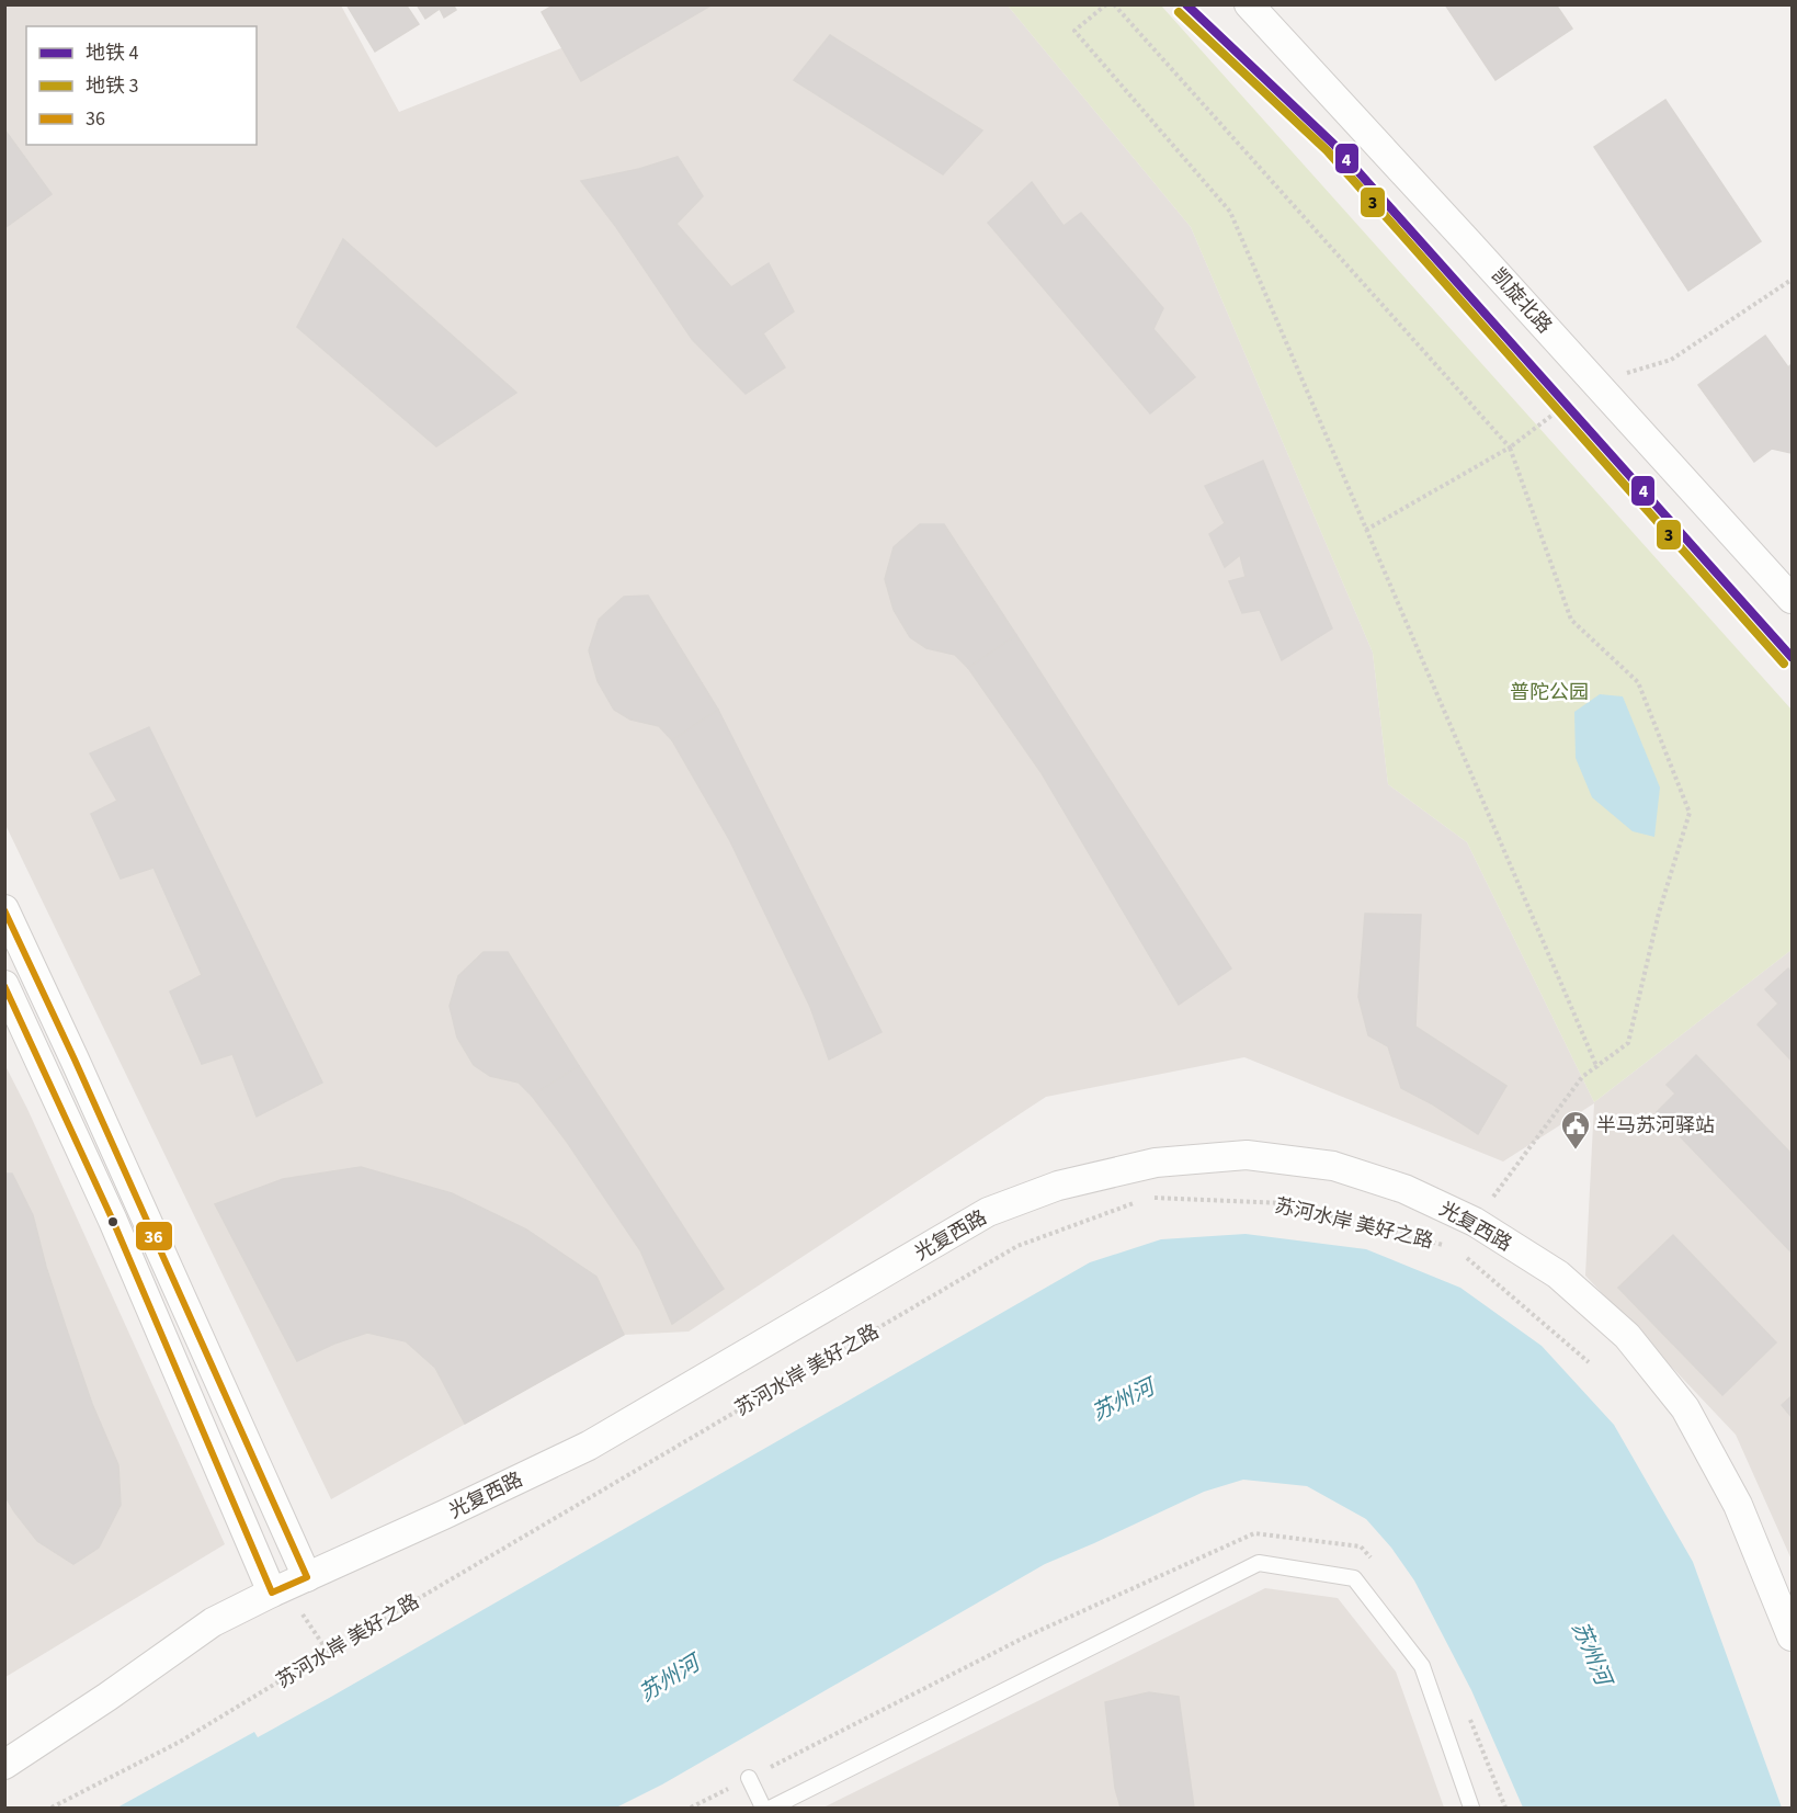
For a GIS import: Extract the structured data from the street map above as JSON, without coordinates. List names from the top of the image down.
{
  "streets": {
    "street": ["凯旋北路", "光复西路"],
    "path": ["苏河水岸 美好之路"]
  },
  "water": ["苏州河"],
  "parks": ["普陀公园"],
  "places": {
    "public building": ["半马苏河驿站"]
  },
  "lines": ["metro line 4", "metro line 3", "transit line 36"],
  "legend": ["地铁 4", "地铁 3", "36"]
}
